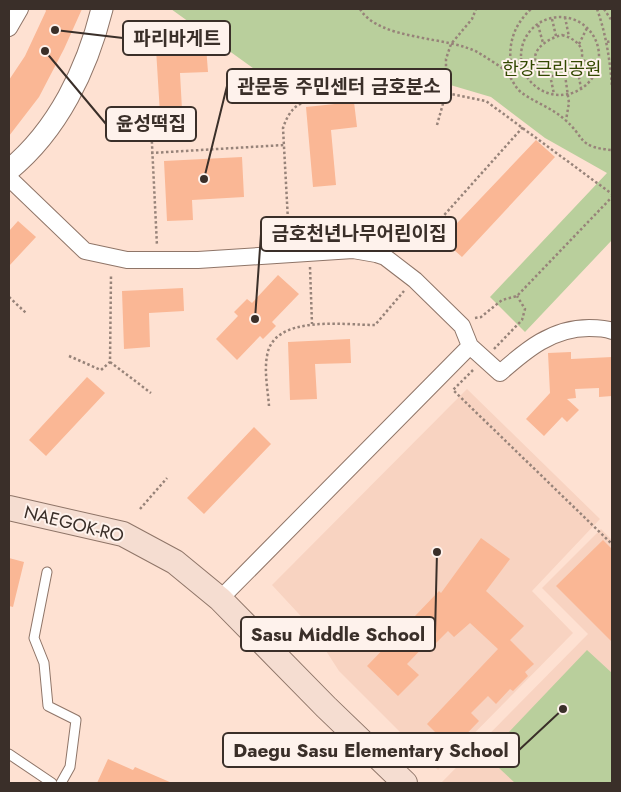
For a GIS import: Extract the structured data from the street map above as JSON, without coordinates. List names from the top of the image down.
{
  "streets": {
    "main road": ["NAEGOK-RO"]
  },
  "parks": ["한강근린공원"],
  "places": [
    "파리바게트",
    "윤성떡집",
    "관문동 주민센터 금호분소",
    "금호천년나무어린이집",
    "Sasu Middle School",
    "Daegu Sasu Elementary School"
  ]
}
